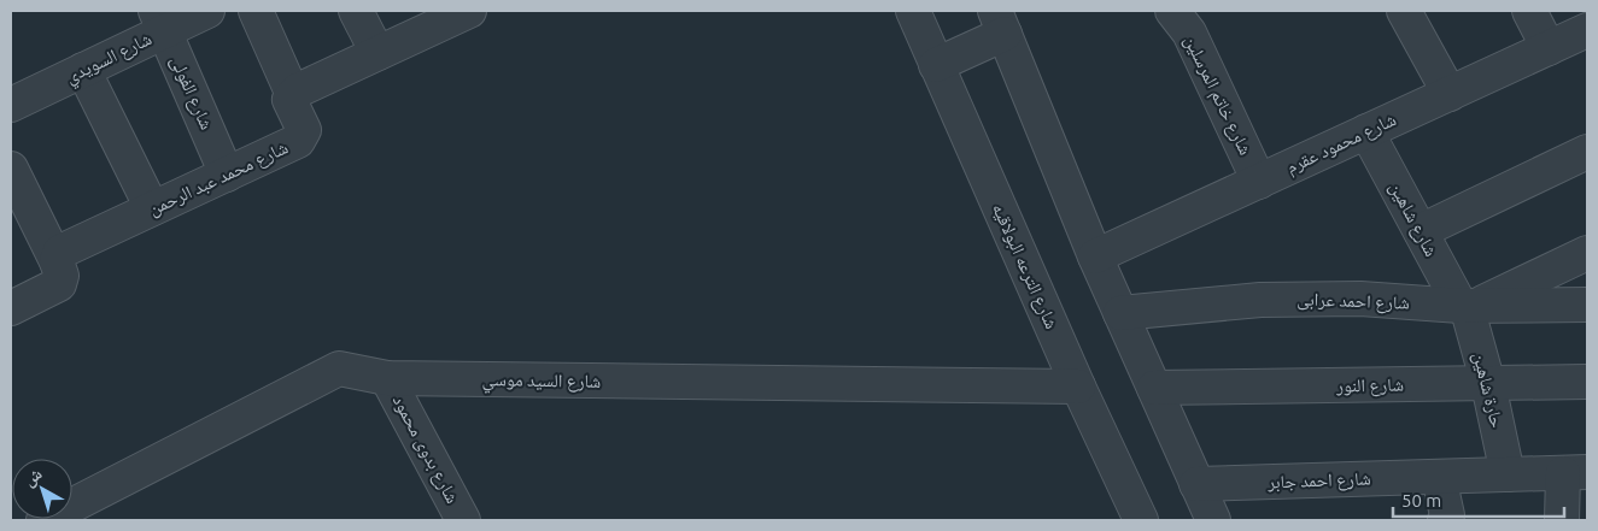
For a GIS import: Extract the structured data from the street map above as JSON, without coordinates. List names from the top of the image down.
{
  "streets": {
    "street": [
      "شارع السويدي",
      "شارع الفولى",
      "شارع خاتم المرسلين",
      "شارع محمود عقرم",
      "شارع محمد عبد الرحمن",
      "شارع شاهين",
      "شارع الترعه البولاقيه",
      "شارع احمد عرابى",
      "شارع السيد موسي",
      "شارع النور",
      "حارة شاهين",
      "شارع بدوى محمود",
      "شارع احمد جابر"
    ]
  },
  "crossings": [
    ["شارع السويدي", "شارع الفولى"],
    ["شارع الفولى", "شارع محمد عبد الرحمن"],
    ["شارع خاتم المرسلين", "شارع محمود عقرم"],
    ["شارع محمود عقرم", "شارع شاهين"],
    ["شارع شاهين", "شارع احمد عرابى"],
    ["شارع شاهين", "حارة شاهين"],
    ["شارع الترعه البولاقيه", "شارع السيد موسي"],
    ["شارع احمد عرابى", "حارة شاهين"],
    ["شارع السيد موسي", "شارع بدوى محمود"],
    ["شارع النور", "حارة شاهين"],
    ["حارة شاهين", "شارع احمد جابر"]
  ],
  "scale_bar": "50 m",
  "north": "top left"
}
